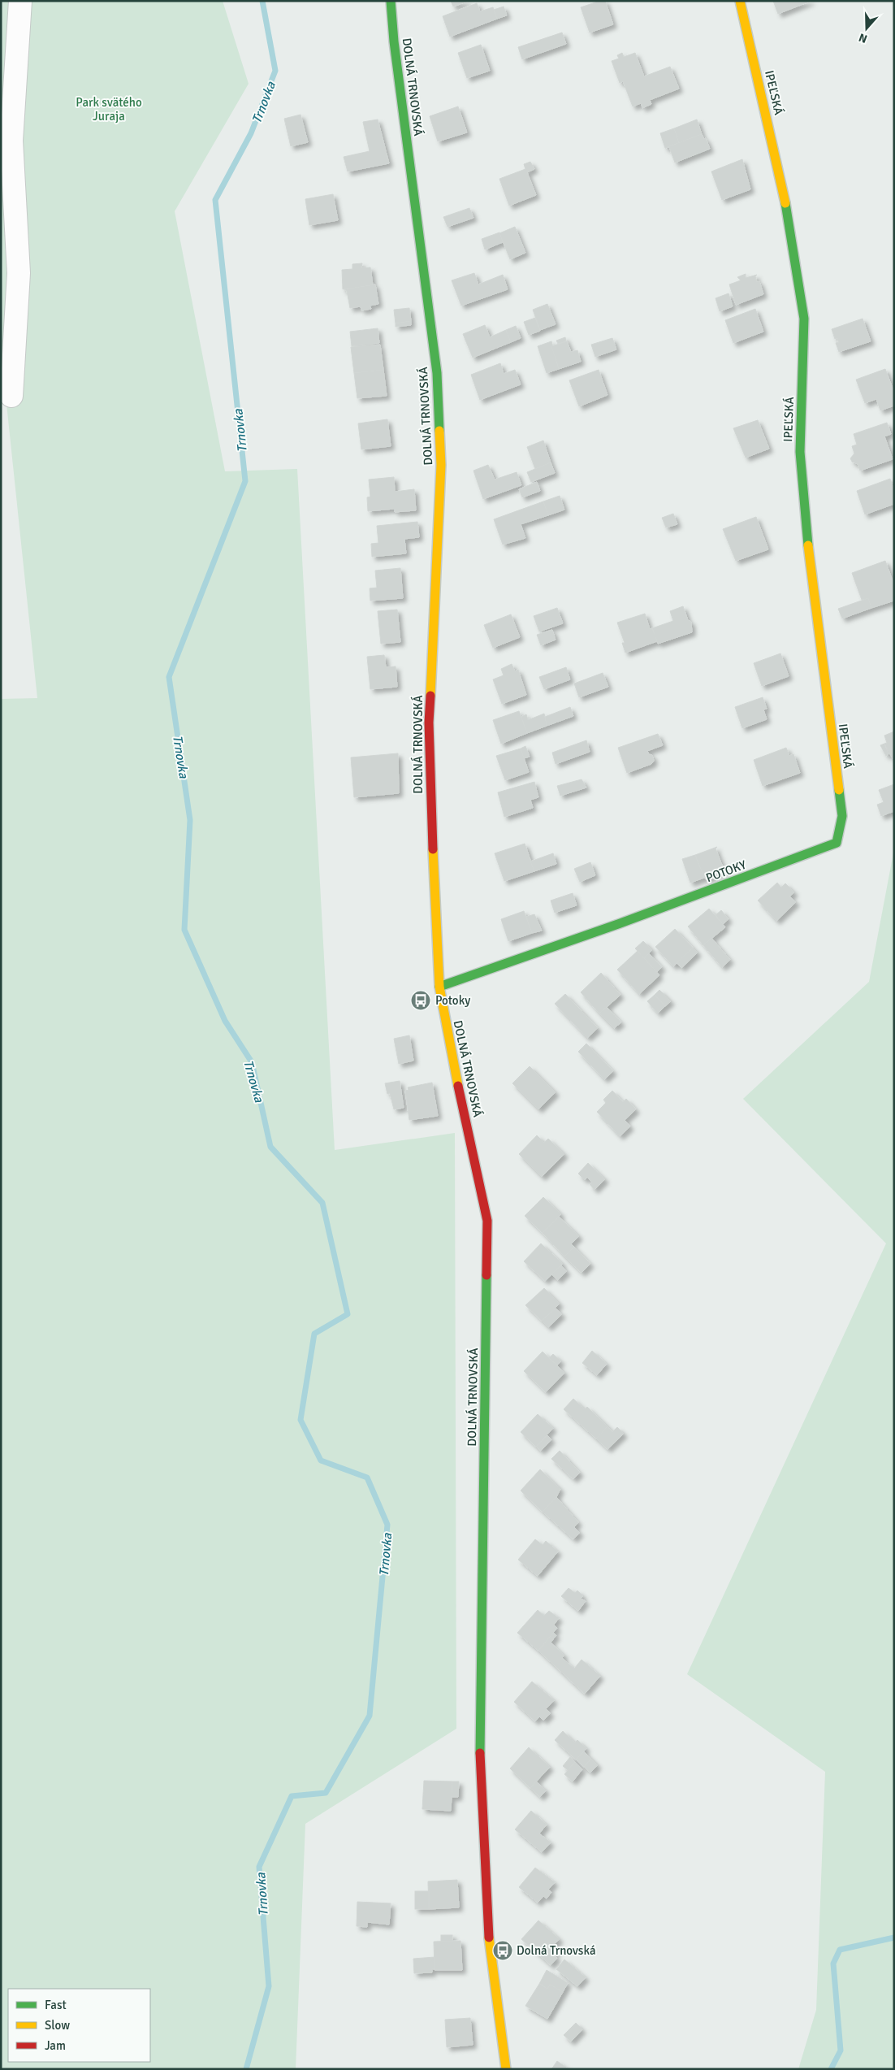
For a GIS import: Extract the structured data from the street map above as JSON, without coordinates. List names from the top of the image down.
{
  "streets": {
    "street": ["DOLNÁ TRNOVSKÁ", "IPEĽSKÁ", "POTOKY"]
  },
  "crossings": [
    ["DOLNÁ TRNOVSKÁ", "POTOKY"],
    ["IPEĽSKÁ", "POTOKY"]
  ],
  "water": ["Trnovka"],
  "parks": ["Park svätého Juraja"],
  "places": {
    "bus stop": ["Potoky", "Dolná Trnovská"]
  },
  "legend": ["Fast", "Slow", "Jam"],
  "north": "bottom"
}
